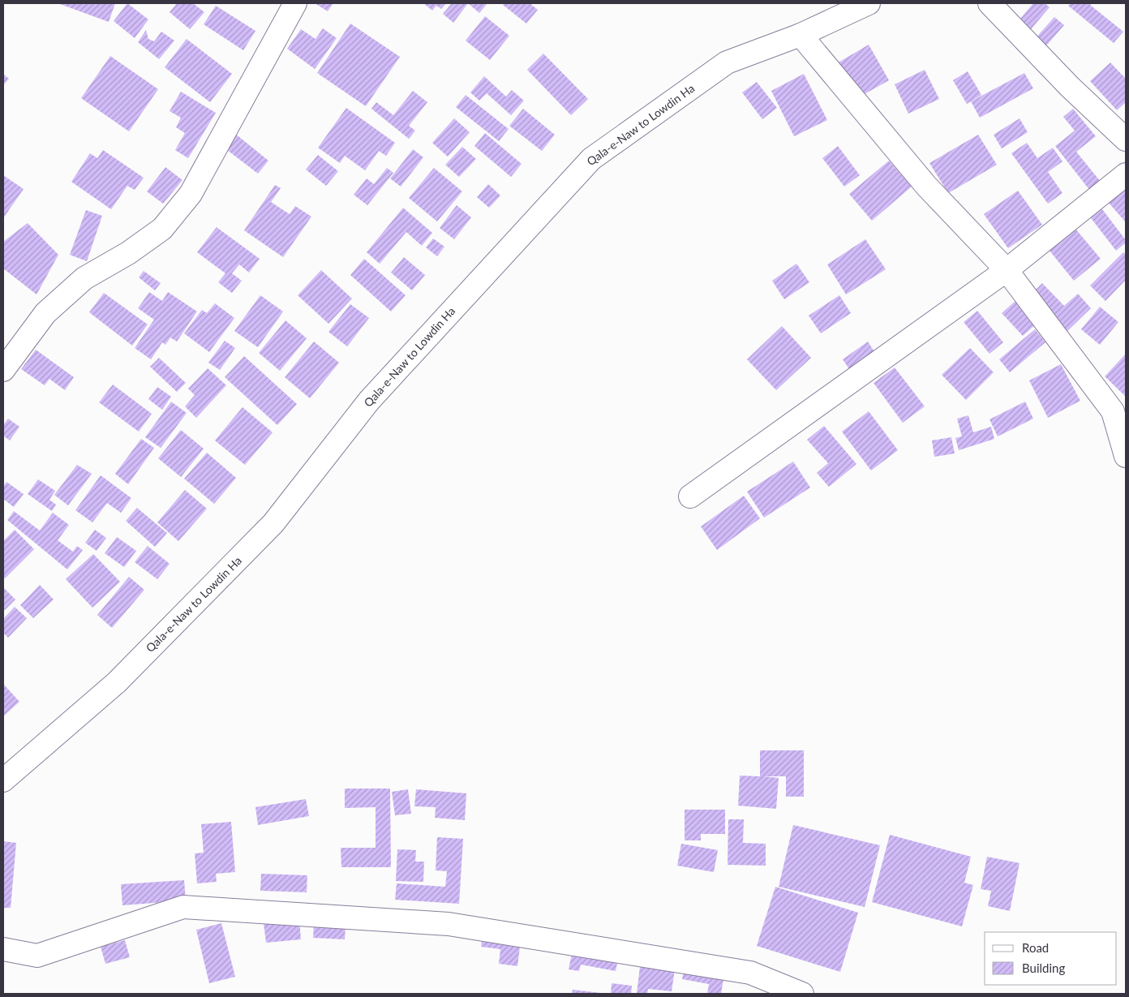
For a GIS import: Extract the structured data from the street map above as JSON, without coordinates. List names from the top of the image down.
{
  "streets": {
    "street": ["Qala-e-Naw to Lowdin Ha"]
  },
  "legend": ["Road", "Building"]
}
